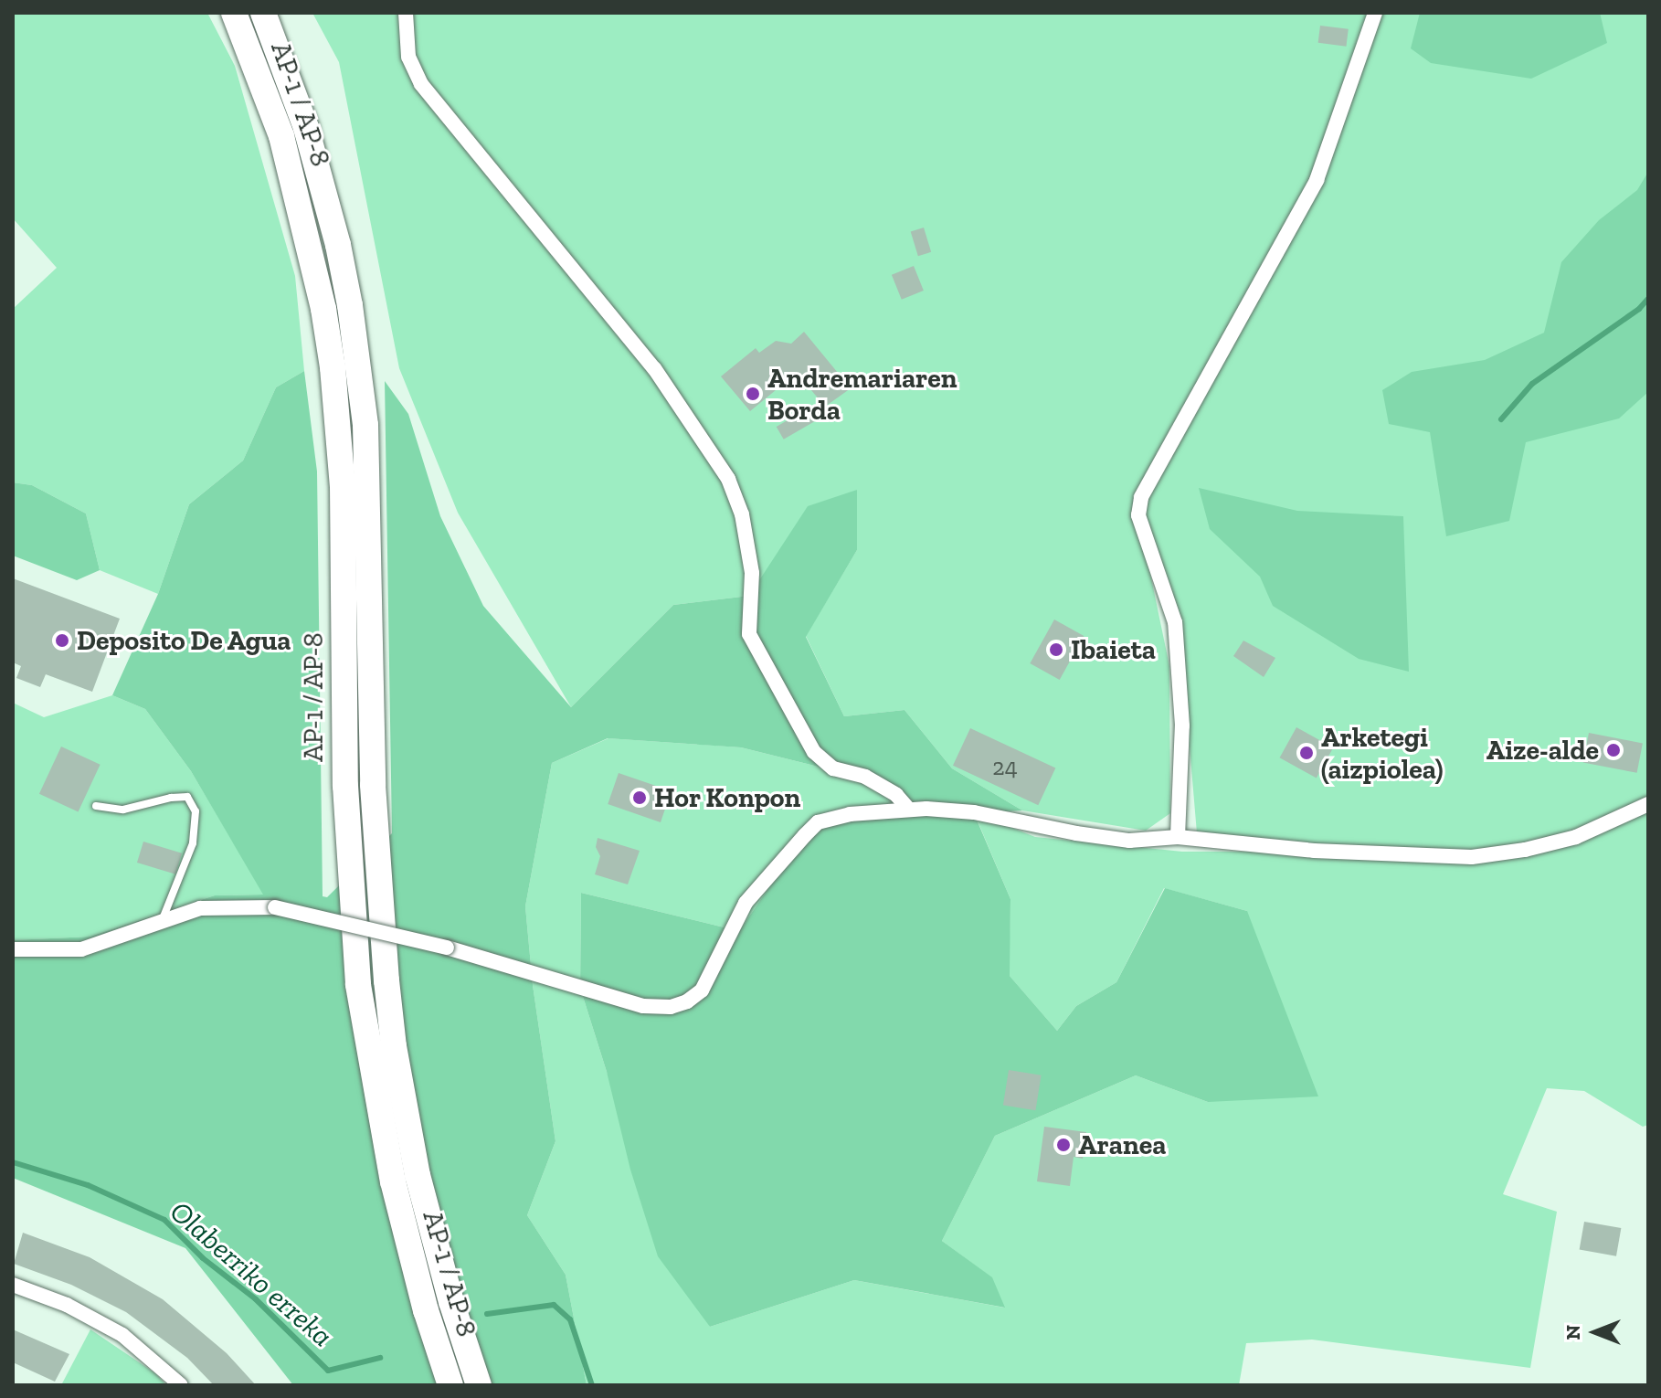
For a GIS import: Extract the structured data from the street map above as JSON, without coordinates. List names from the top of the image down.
{
  "streets": {
    "highway": ["AP-1 / AP-8"]
  },
  "water": ["Olaberriko erreka"],
  "places": [
    "Andremariaren Borda",
    "Deposito De Agua",
    "Ibaieta",
    "Aize-alde",
    "Arketegi (aizpiolea)",
    "Hor Konpon",
    "Aranea"
  ],
  "house_numbers": ["24"],
  "north": "left"
}
